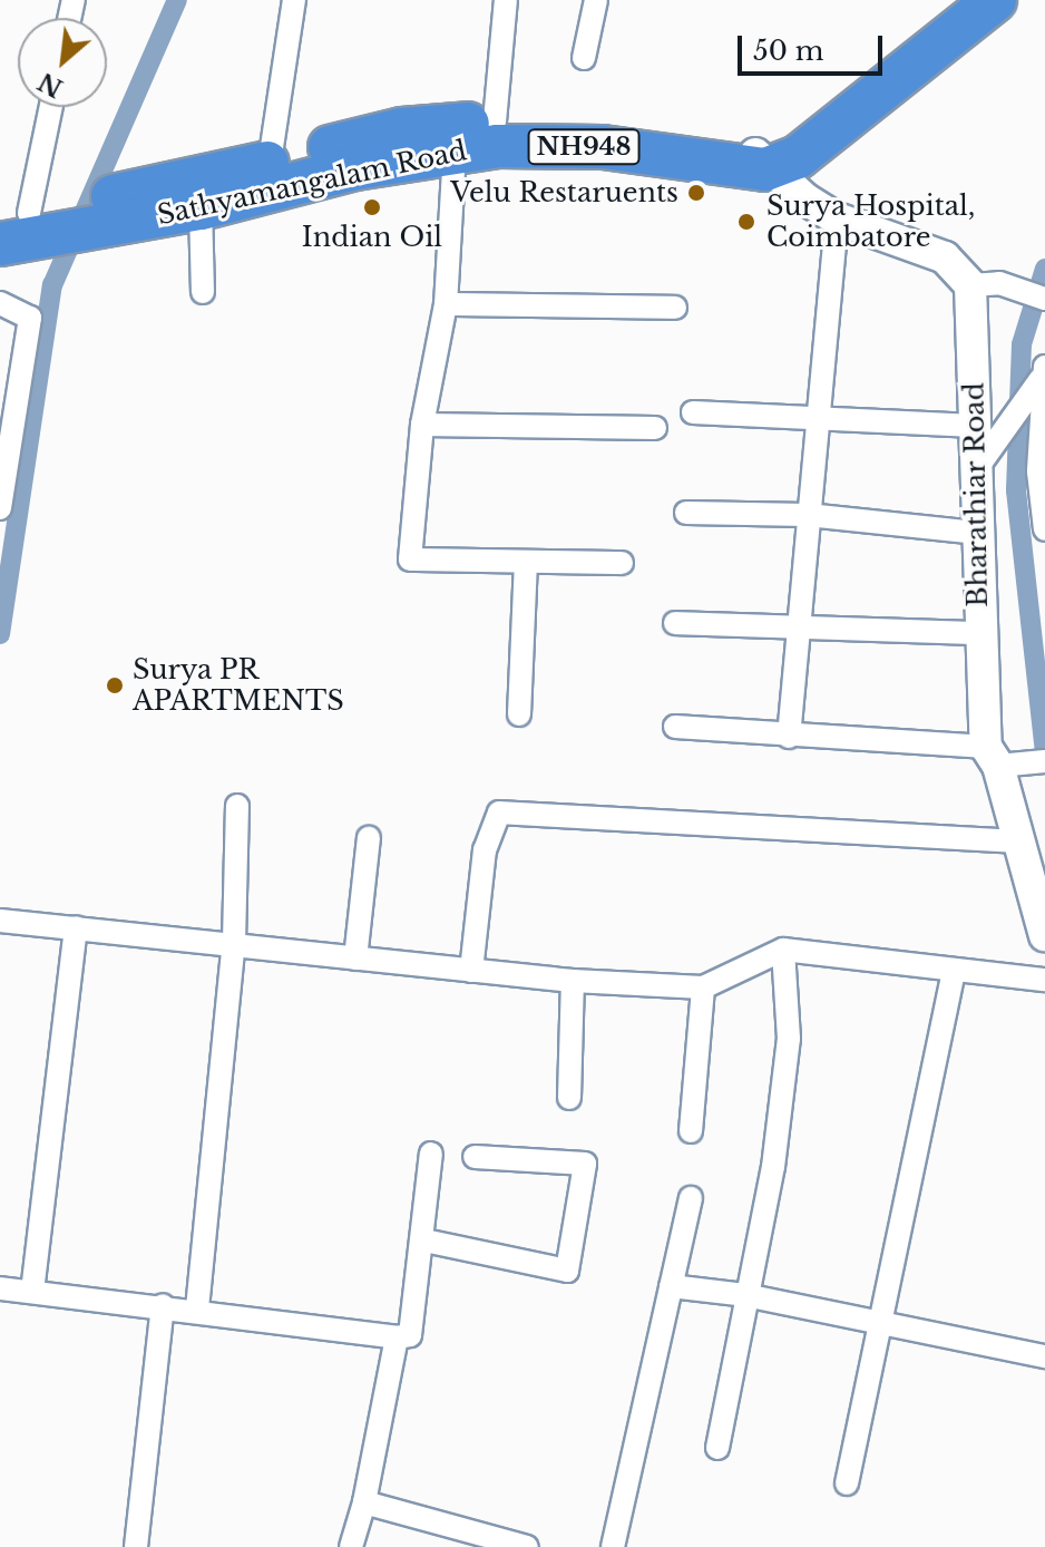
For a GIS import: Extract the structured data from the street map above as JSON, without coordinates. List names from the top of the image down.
{
  "streets": {
    "highway": ["NH948", "Sathyamangalam Road"],
    "main road": ["Bharathiar Road"]
  },
  "crossings": [
    ["NH948", "Sathyamangalam Road"]
  ],
  "places": [
    "Velu Restaruents",
    "Indian Oil",
    "Surya Hospital, Coimbatore",
    "Surya PR APARTMENTS"
  ],
  "scale_bar": "50 m",
  "north": "bottom left"
}
